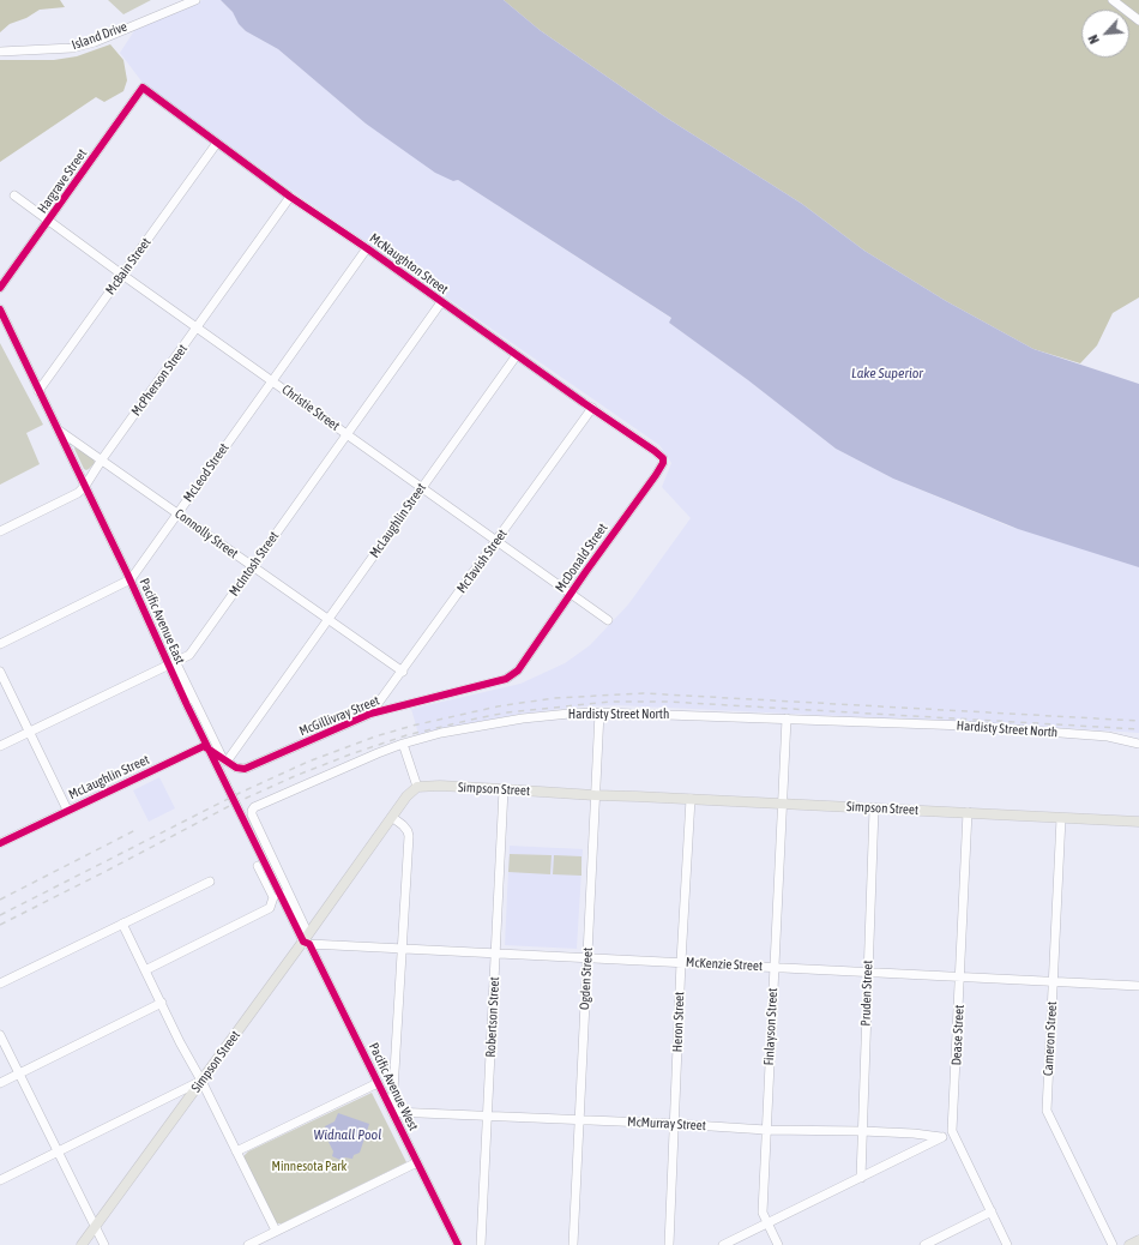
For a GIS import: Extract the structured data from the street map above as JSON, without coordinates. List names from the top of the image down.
{
  "streets": {
    "main road": ["Simpson Street"],
    "street": [
      "Island Drive",
      "Hargrave Street",
      "McNaughton Street",
      "McBain Street",
      "McPherson Street",
      "Christie Street",
      "McLeod Street",
      "McLaughlin Street",
      "Connolly Street",
      "McDonald Street",
      "McTavish Street",
      "McIntosh Street",
      "Pacific Avenue East",
      "Hardisty Street North",
      "McGillivray Street",
      "McKenzie Street",
      "Ogden Street",
      "Pruden Street",
      "Robertson Street",
      "Heron Street",
      "Finlayson Street",
      "Dease Street",
      "Cameron Street",
      "Pacific Avenue West",
      "McMurray Street"
    ]
  },
  "crossings": [
    ["Hargrave Street", "McNaughton Street"],
    ["Hargrave Street", "Christie Street"],
    ["McNaughton Street", "McBain Street"],
    ["McNaughton Street", "McPherson Street"],
    ["McNaughton Street", "McLeod Street"],
    ["McNaughton Street", "McLaughlin Street"],
    ["McNaughton Street", "McDonald Street"],
    ["McNaughton Street", "McTavish Street"],
    ["McNaughton Street", "McIntosh Street"],
    ["McBain Street", "Christie Street"],
    ["McBain Street", "Pacific Avenue East"],
    ["McPherson Street", "Christie Street"],
    ["McPherson Street", "Connolly Street"],
    ["McPherson Street", "Pacific Avenue East"],
    ["Christie Street", "McLeod Street"],
    ["Christie Street", "McLaughlin Street"],
    ["Christie Street", "McDonald Street"],
    ["Christie Street", "McTavish Street"],
    ["Christie Street", "McIntosh Street"],
    ["McLeod Street", "Connolly Street"],
    ["McLeod Street", "Pacific Avenue East"],
    ["McLaughlin Street", "Connolly Street"],
    ["McLaughlin Street", "McGillivray Street"],
    ["Connolly Street", "McTavish Street"],
    ["Connolly Street", "McIntosh Street"],
    ["Connolly Street", "Pacific Avenue East"],
    ["McDonald Street", "McGillivray Street"],
    ["McTavish Street", "McGillivray Street"],
    ["McIntosh Street", "Pacific Avenue East"],
    ["Pacific Avenue East", "Hardisty Street North"],
    ["Pacific Avenue East", "Simpson Street"],
    ["Pacific Avenue East", "McKenzie Street"],
    ["Pacific Avenue East", "Pacific Avenue West"],
    ["Hardisty Street North", "Simpson Street"],
    ["Hardisty Street North", "McKenzie Street"],
    ["Hardisty Street North", "Ogden Street"],
    ["Hardisty Street North", "Finlayson Street"],
    ["Hardisty Street North", "Pacific Avenue West"],
    ["Simpson Street", "McKenzie Street"],
    ["Simpson Street", "Ogden Street"],
    ["Simpson Street", "Pruden Street"],
    ["Simpson Street", "Robertson Street"],
    ["Simpson Street", "Heron Street"],
    ["Simpson Street", "Finlayson Street"],
    ["Simpson Street", "Dease Street"],
    ["Simpson Street", "Cameron Street"],
    ["Simpson Street", "Pacific Avenue West"],
    ["McKenzie Street", "Ogden Street"],
    ["McKenzie Street", "Pruden Street"],
    ["McKenzie Street", "Robertson Street"],
    ["McKenzie Street", "Heron Street"],
    ["McKenzie Street", "Finlayson Street"],
    ["McKenzie Street", "Dease Street"],
    ["McKenzie Street", "Cameron Street"],
    ["McKenzie Street", "Pacific Avenue West"],
    ["Ogden Street", "McMurray Street"],
    ["Pruden Street", "McMurray Street"],
    ["Robertson Street", "McMurray Street"],
    ["Heron Street", "McMurray Street"],
    ["Finlayson Street", "McMurray Street"],
    ["Pacific Avenue West", "McMurray Street"]
  ],
  "water": ["Lake Superior", "Widnall Pool"],
  "parks": ["Minnesota Park"],
  "north": "bottom left"
}
